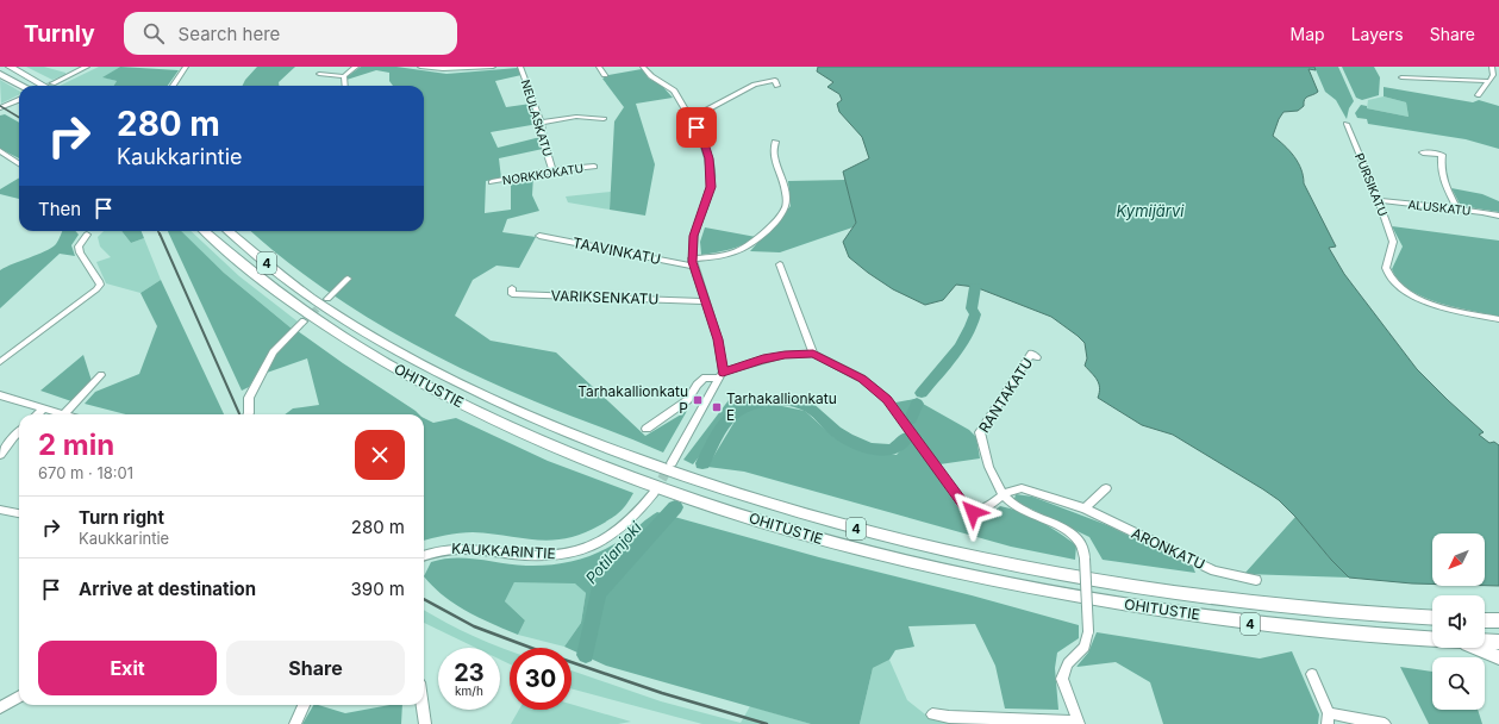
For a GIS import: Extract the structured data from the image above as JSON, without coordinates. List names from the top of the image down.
{
  "streets": {
    "highway": ["4", "OHITUSTIE"],
    "street": [
      "NEULASKATU",
      "NORKKOKATU",
      "PURSIKATU",
      "ALUSKATU",
      "TAAVINKATU",
      "VARIKSENKATU",
      "RANTAKATU",
      "ARONKATU",
      "KAUKKARINTIE"
    ]
  },
  "crossings": [
    ["NEULASKATU", "NORKKOKATU"],
    ["PURSIKATU", "ALUSKATU"],
    ["RANTAKATU", "ARONKATU"]
  ],
  "water": ["Kymijärvi", "Potilanjoki"],
  "places": {
    "transit": ["Tarhakallionkatu P", "Tarhakallionkatu E"]
  },
  "north": "bottom left",
  "page": {
    "header": "Turnly",
    "search": "Search here",
    "nav": ["Map", "Layers", "Share"],
    "turn": ["280 m", "Kaukkarintie"],
    "then": "Then",
    "heading": ["2 min", "670 m · 18:01"],
    "list": [
      {
        "name": "Turn right",
        "note": "Kaukkarintie",
        "value": "280 m"
      },
      {
        "name": "Arrive at destination",
        "value": "390 m"
      }
    ],
    "buttons": ["Exit", "Share"],
    "speed": "23 km/h",
    "limit": "30"
  }
}
